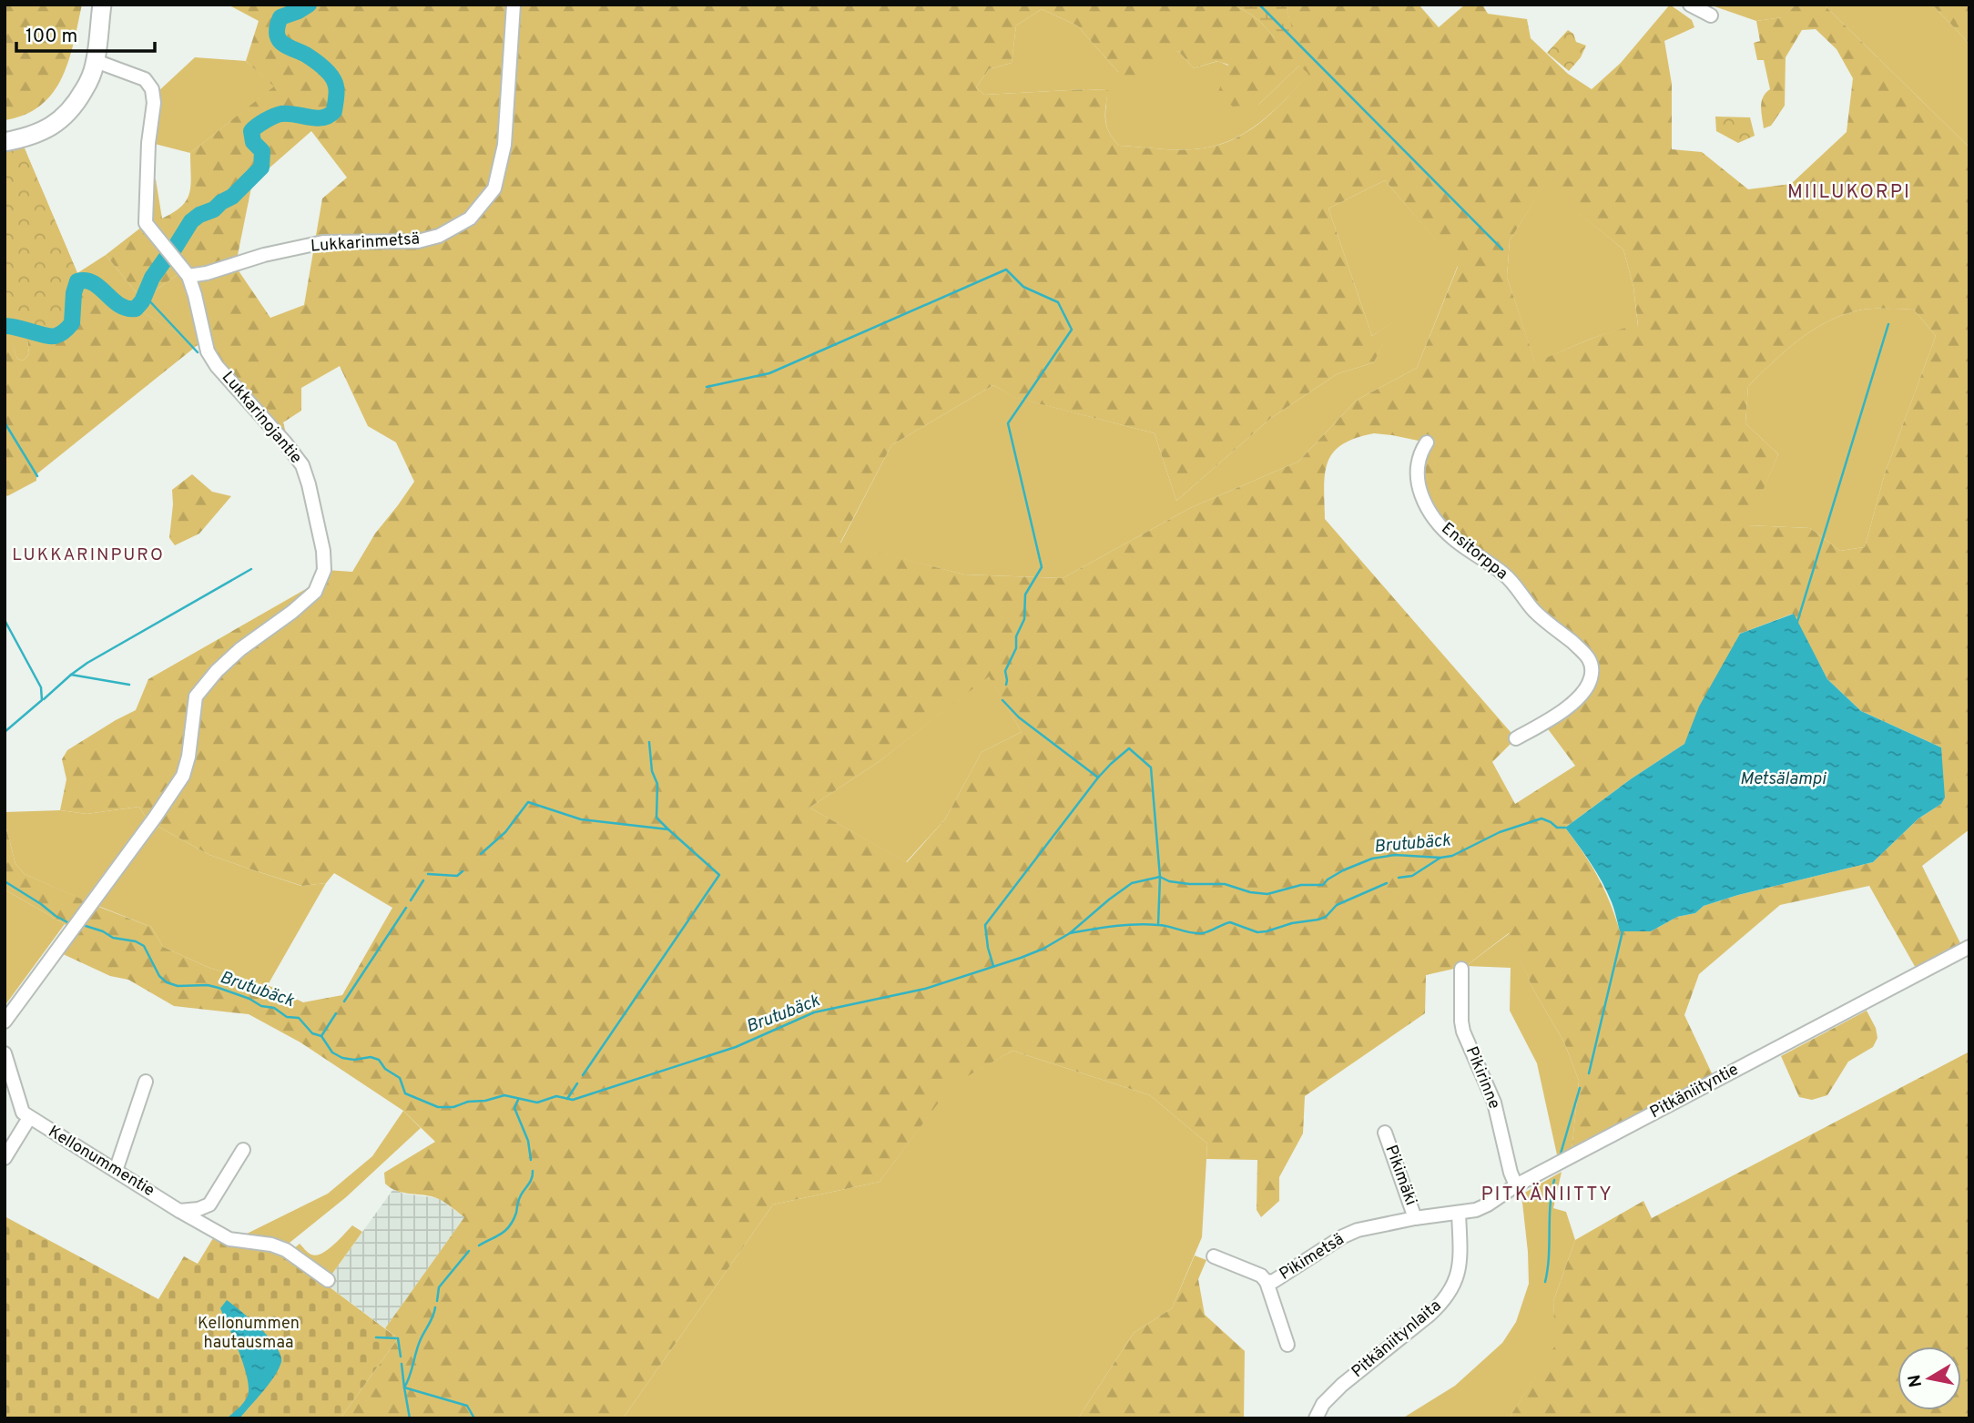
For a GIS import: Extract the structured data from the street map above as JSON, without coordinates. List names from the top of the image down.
{
  "streets": {
    "street": [
      "Lukkarinmetsä",
      "Lukkarinojantie",
      "Ensitorppa",
      "Pikirinne",
      "Pitkäniityntie",
      "Kellonummentie",
      "Pikimäki",
      "Pikimetsä",
      "Pitkäniitynlaita"
    ]
  },
  "crossings": [
    ["Lukkarinmetsä", "Lukkarinojantie"],
    ["Pikirinne", "Pitkäniityntie"],
    ["Pitkäniityntie", "Pikimäki"],
    ["Pitkäniityntie", "Pikimetsä"],
    ["Pitkäniityntie", "Pitkäniitynlaita"],
    ["Pikimäki", "Pikimetsä"]
  ],
  "districts": ["MIILUKORPI", "LUKKARINPURO", "PITKÄNIITTY"],
  "water": ["Metsälampi", "Brutubäck"],
  "parks": ["Kellonummen hautausmaa"],
  "scale_bar": "100 m",
  "north": "left"
}
